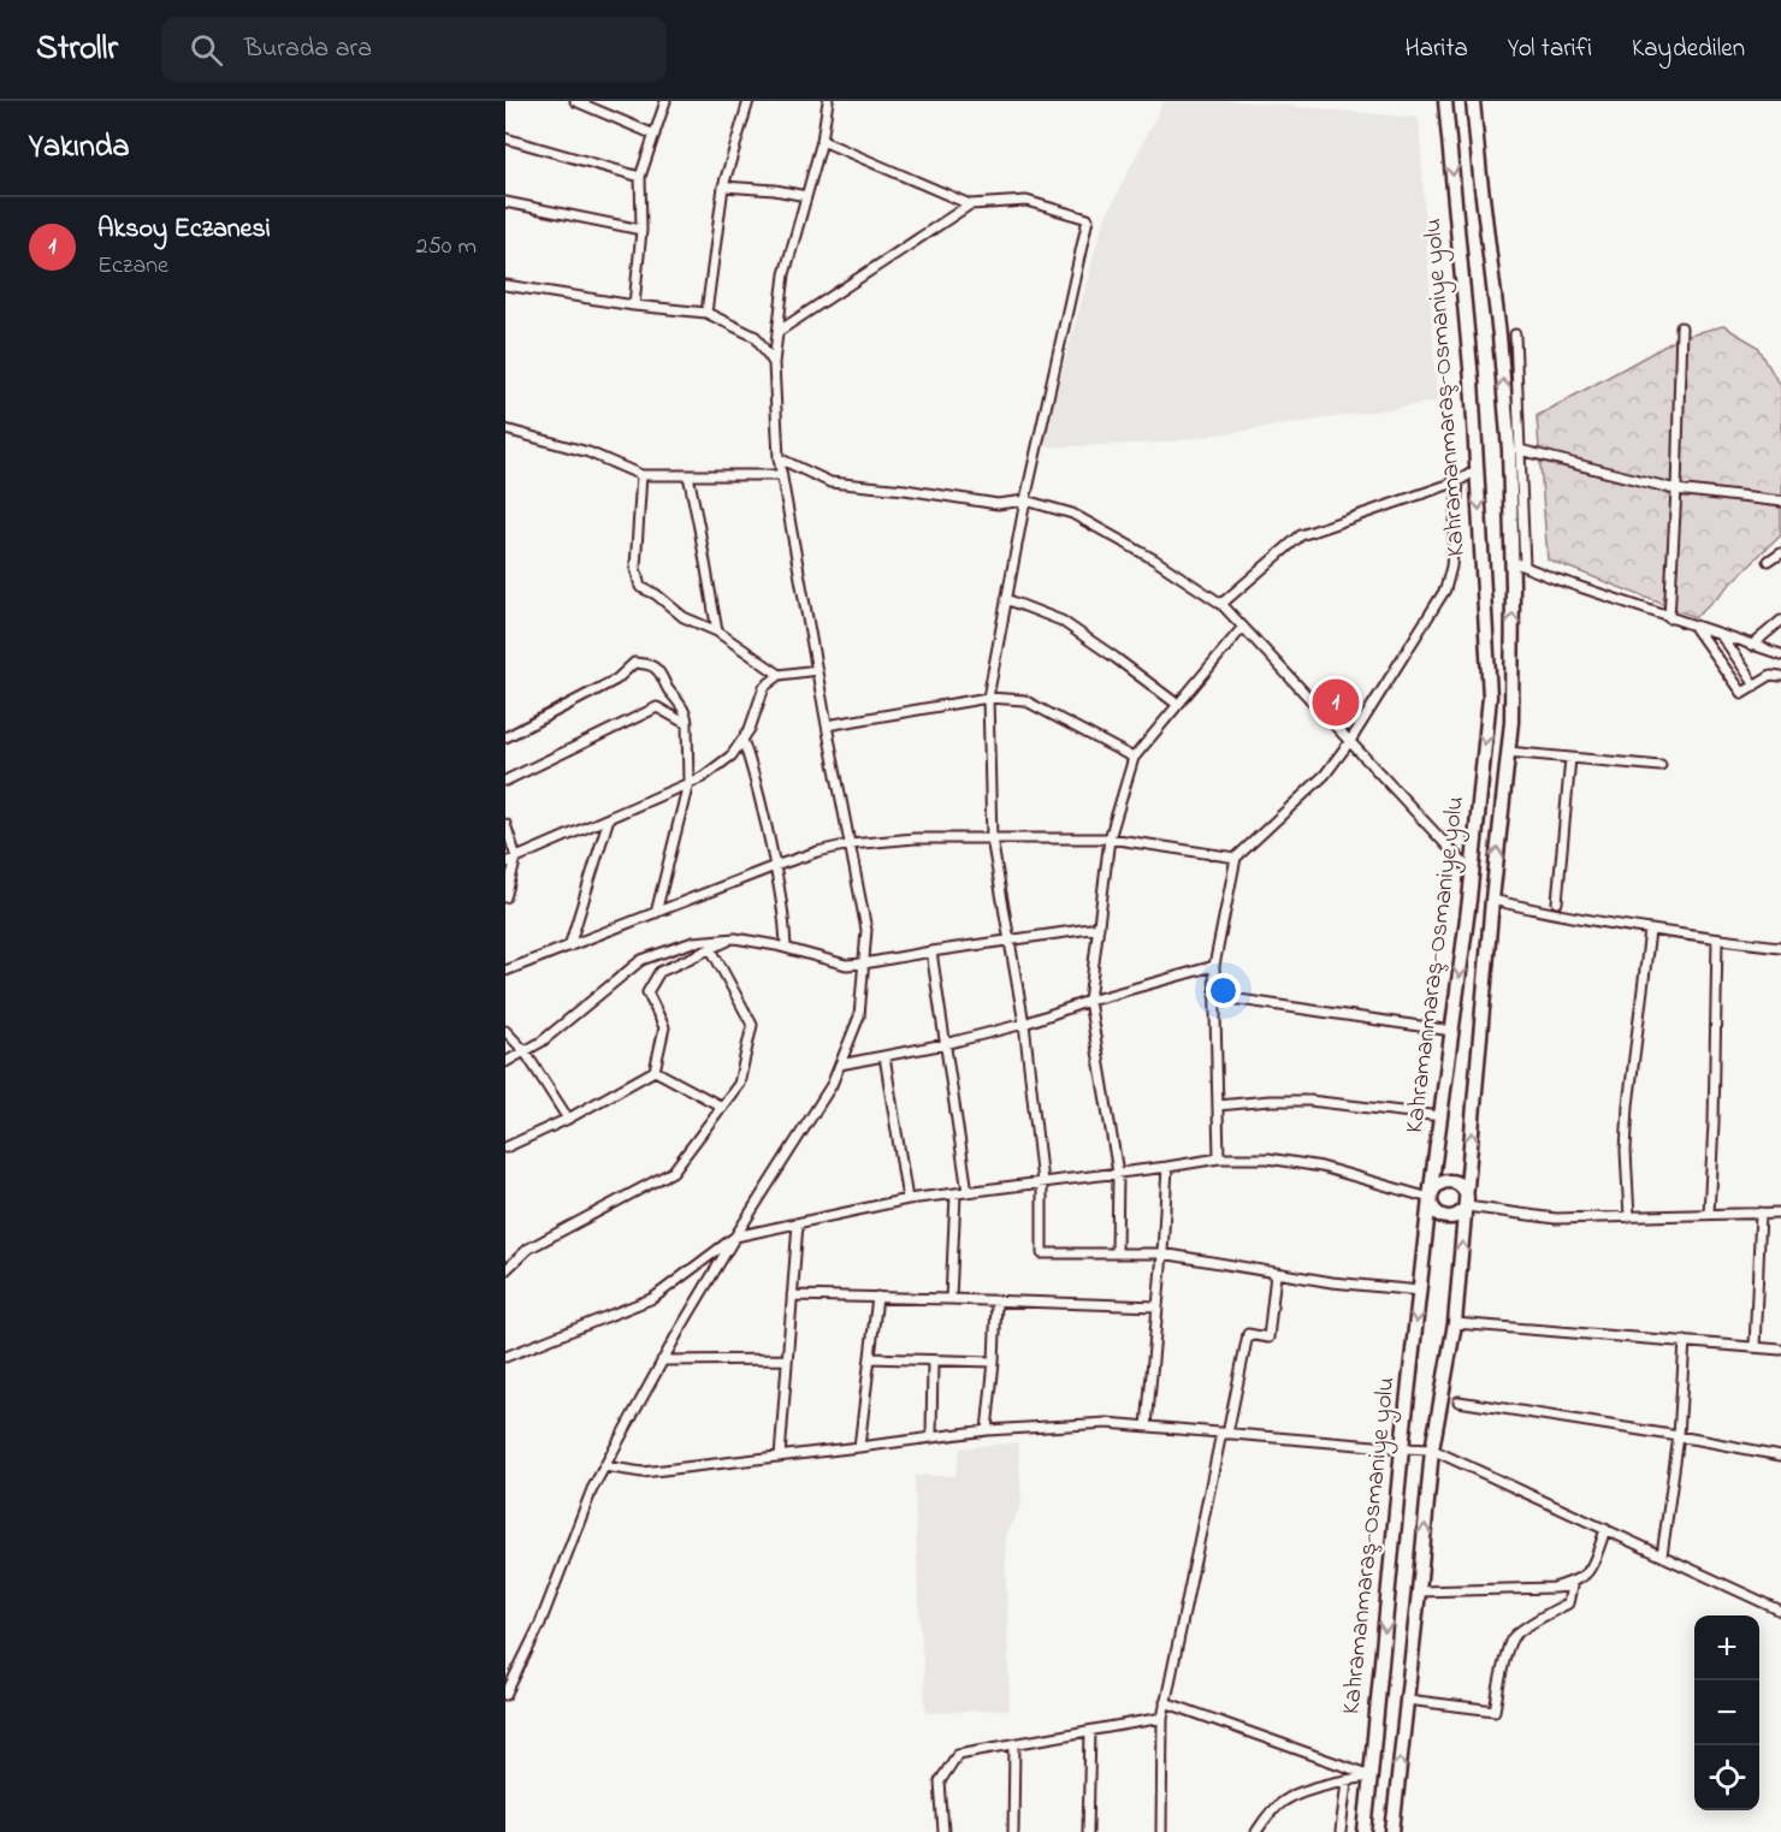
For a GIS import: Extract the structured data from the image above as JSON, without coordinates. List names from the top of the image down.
{
  "streets": {
    "highway": ["Kahramanmaraş-Osmaniye yolu"]
  },
  "page": {
    "header": "Strollr",
    "search": "Burada ara",
    "nav": ["Harita", "Yol tarifi", "Kaydedilen"],
    "heading": "Yakında",
    "list": [
      {
        "mark": "1",
        "name": "Aksoy Eczanesi",
        "note": "Eczane",
        "value": "250 m"
      }
    ],
    "pins": "1",
    "map_buttons": ["+", "−"]
  }
}
